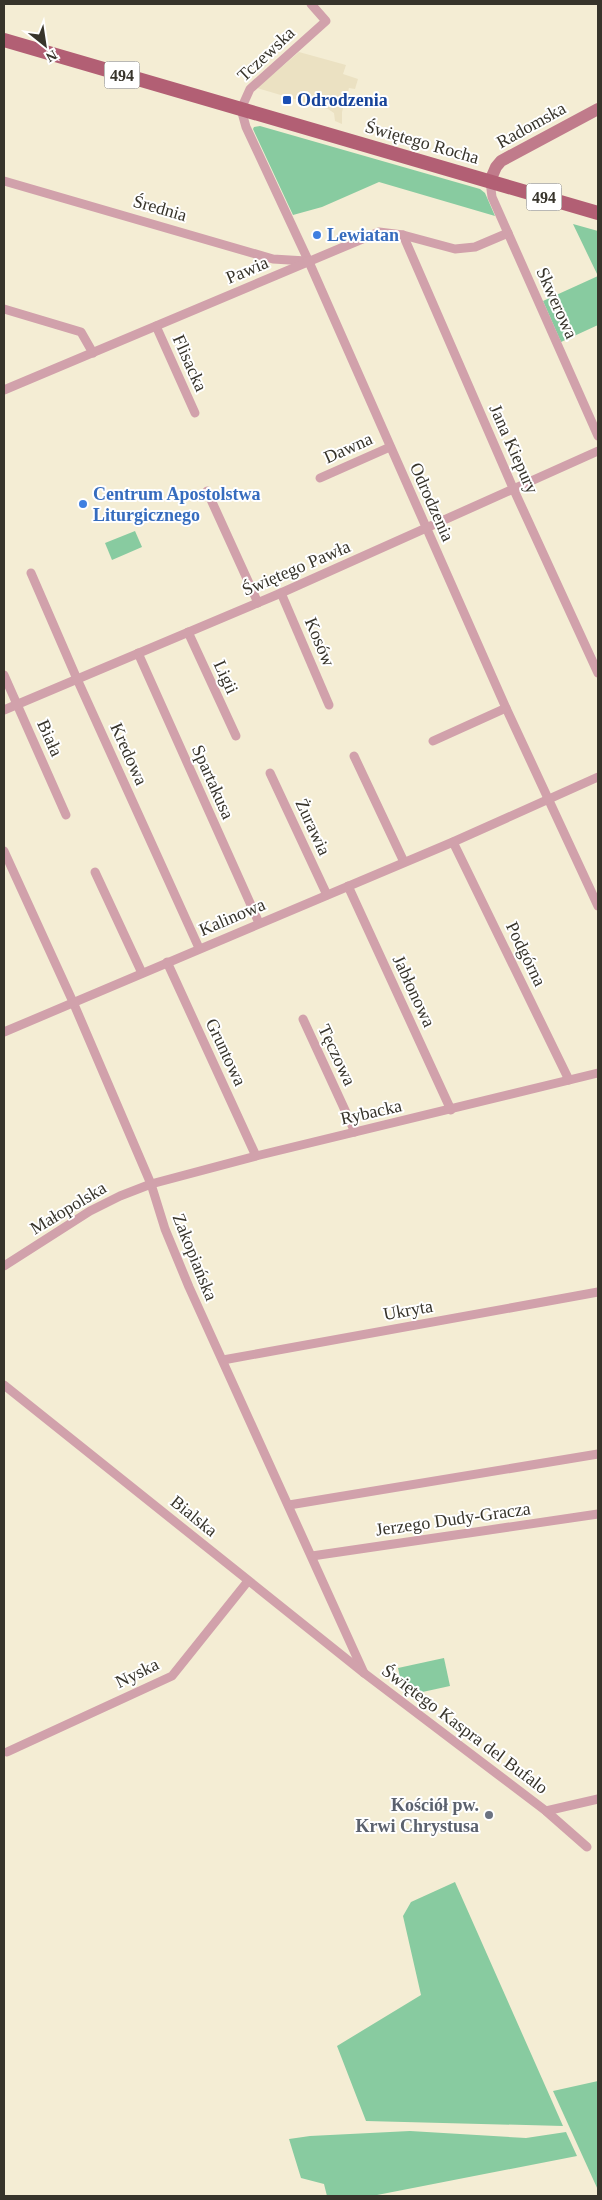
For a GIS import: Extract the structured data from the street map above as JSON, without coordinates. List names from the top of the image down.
{
  "streets": {
    "main road": ["494", "Świętego Rocha"],
    "street": [
      "Tczewska",
      "Radomska",
      "Średnia",
      "Pawia",
      "Skwerowa",
      "Flisacka",
      "Dawna",
      "Jana Kiepury",
      "Odrodzenia",
      "Świętego Pawła",
      "Kosów",
      "Ligii",
      "Biała",
      "Kredowa",
      "Spartakusa",
      "Żurawia",
      "Kalinowa",
      "Podgórna",
      "Jabłonowa",
      "Gruntowa",
      "Tęczowa",
      "Rybacka",
      "Małopolska",
      "Zakopiańska",
      "Ukryta",
      "Bialska",
      "Jerzego Dudy-Gracza",
      "Nyska",
      "Świętego Kaspra del Bufalo"
    ]
  },
  "crossings": [
    ["Tczewska", "Świętego Rocha"],
    ["Tczewska", "Odrodzenia"],
    ["Radomska", "Świętego Rocha"],
    ["Radomska", "Skwerowa"],
    ["Świętego Rocha", "Skwerowa"],
    ["Świętego Rocha", "Odrodzenia"],
    ["Średnia", "Pawia"],
    ["Średnia", "Odrodzenia"],
    ["Pawia", "Skwerowa"],
    ["Pawia", "Flisacka"],
    ["Pawia", "Jana Kiepury"],
    ["Pawia", "Odrodzenia"],
    ["Dawna", "Odrodzenia"],
    ["Jana Kiepury", "Świętego Pawła"],
    ["Odrodzenia", "Świętego Pawła"],
    ["Odrodzenia", "Kalinowa"],
    ["Świętego Pawła", "Kosów"],
    ["Świętego Pawła", "Ligii"],
    ["Świętego Pawła", "Biała"],
    ["Świętego Pawła", "Kredowa"],
    ["Świętego Pawła", "Spartakusa"],
    ["Kredowa", "Kalinowa"],
    ["Spartakusa", "Kalinowa"],
    ["Żurawia", "Kalinowa"],
    ["Kalinowa", "Podgórna"],
    ["Kalinowa", "Jabłonowa"],
    ["Kalinowa", "Gruntowa"],
    ["Kalinowa", "Zakopiańska"],
    ["Podgórna", "Rybacka"],
    ["Jabłonowa", "Rybacka"],
    ["Gruntowa", "Rybacka"],
    ["Tęczowa", "Rybacka"],
    ["Rybacka", "Małopolska"],
    ["Rybacka", "Zakopiańska"],
    ["Małopolska", "Zakopiańska"],
    ["Zakopiańska", "Ukryta"],
    ["Zakopiańska", "Bialska"],
    ["Zakopiańska", "Jerzego Dudy-Gracza"],
    ["Zakopiańska", "Świętego Kaspra del Bufalo"],
    ["Bialska", "Nyska"],
    ["Bialska", "Świętego Kaspra del Bufalo"]
  ],
  "places": {
    "transit": ["Odrodzenia"],
    "other": ["Lewiatan", "Centrum Apostolstwa Liturgicznego", "Kościół pw. Krwi Chrystusa"]
  },
  "north": "bottom right"
}
